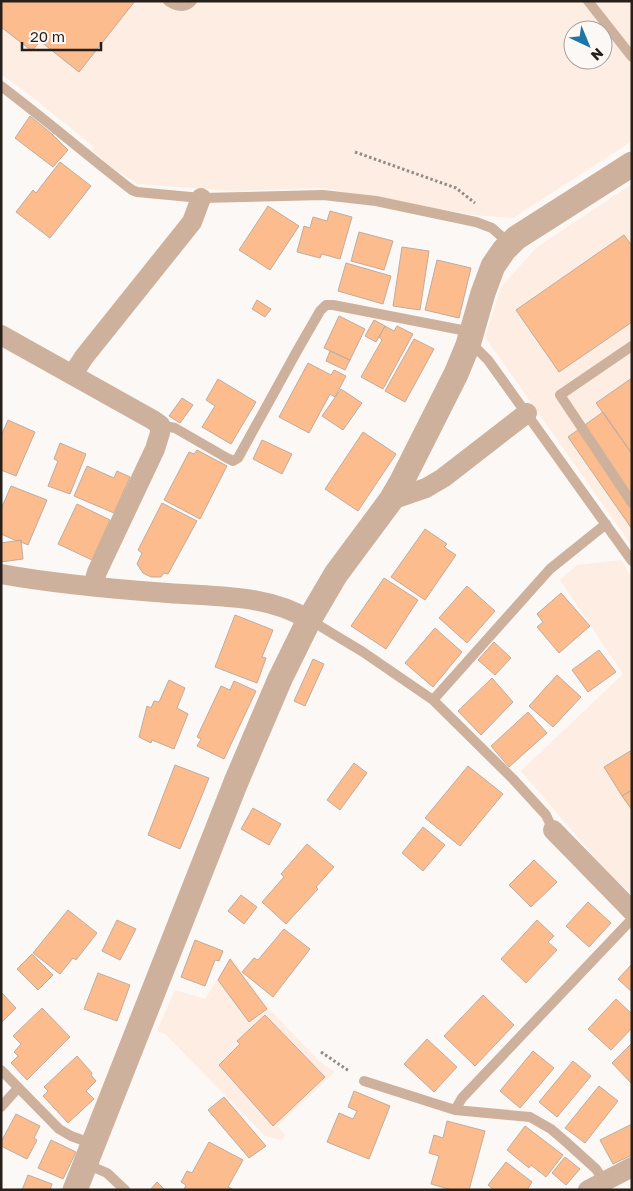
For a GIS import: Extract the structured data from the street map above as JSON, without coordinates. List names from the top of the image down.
{
  "scale_bar": "20 m",
  "north": "bottom right"
}
